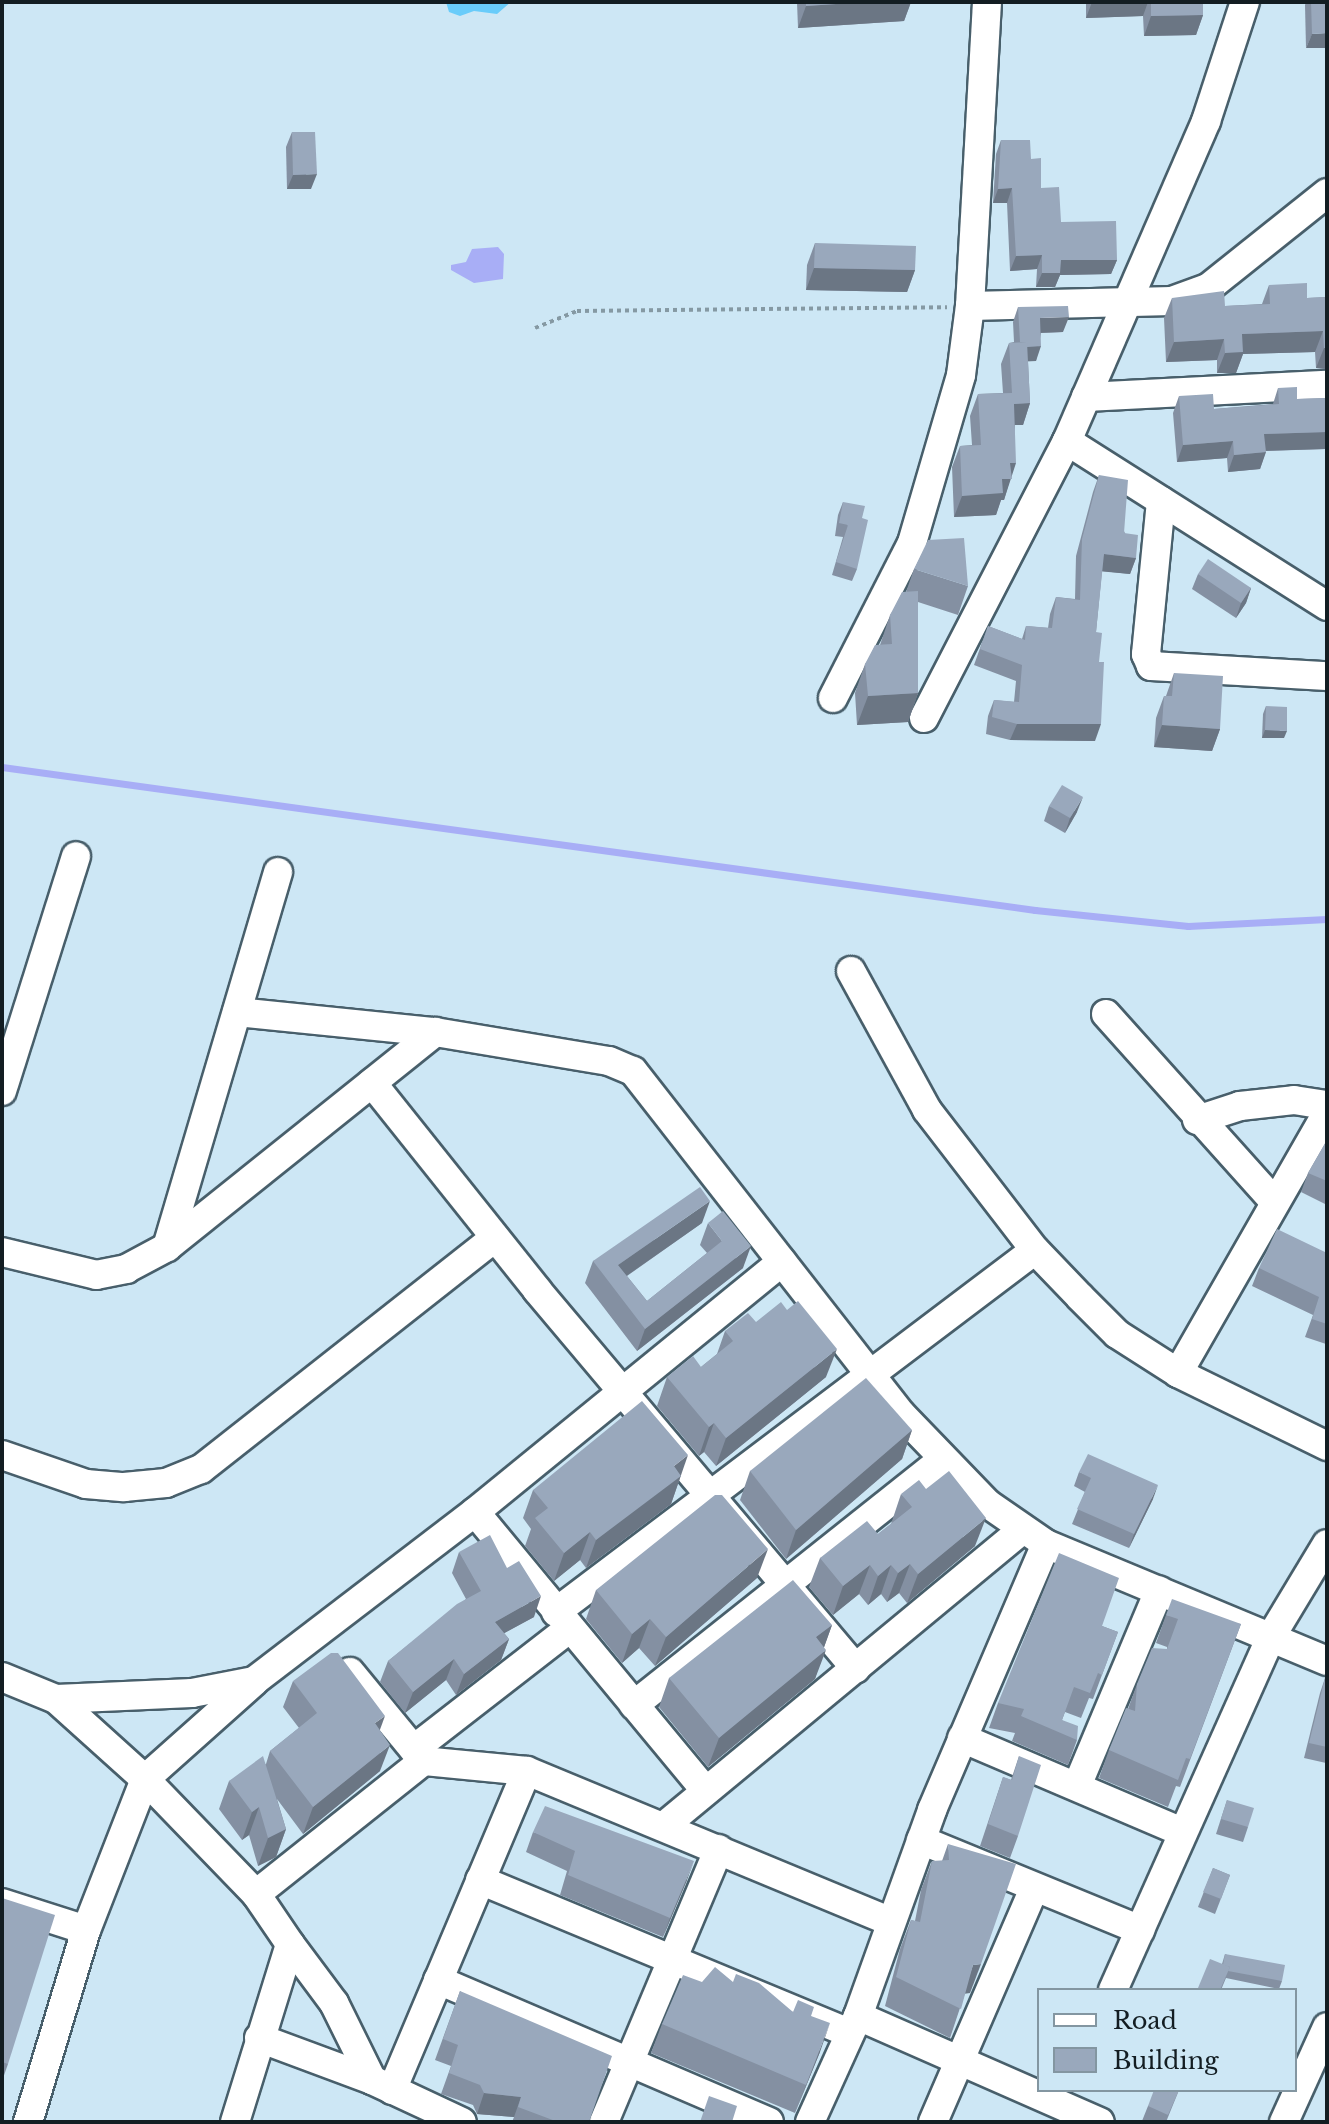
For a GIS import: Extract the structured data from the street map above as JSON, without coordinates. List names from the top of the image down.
{
  "legend": ["Road", "Building"]
}
